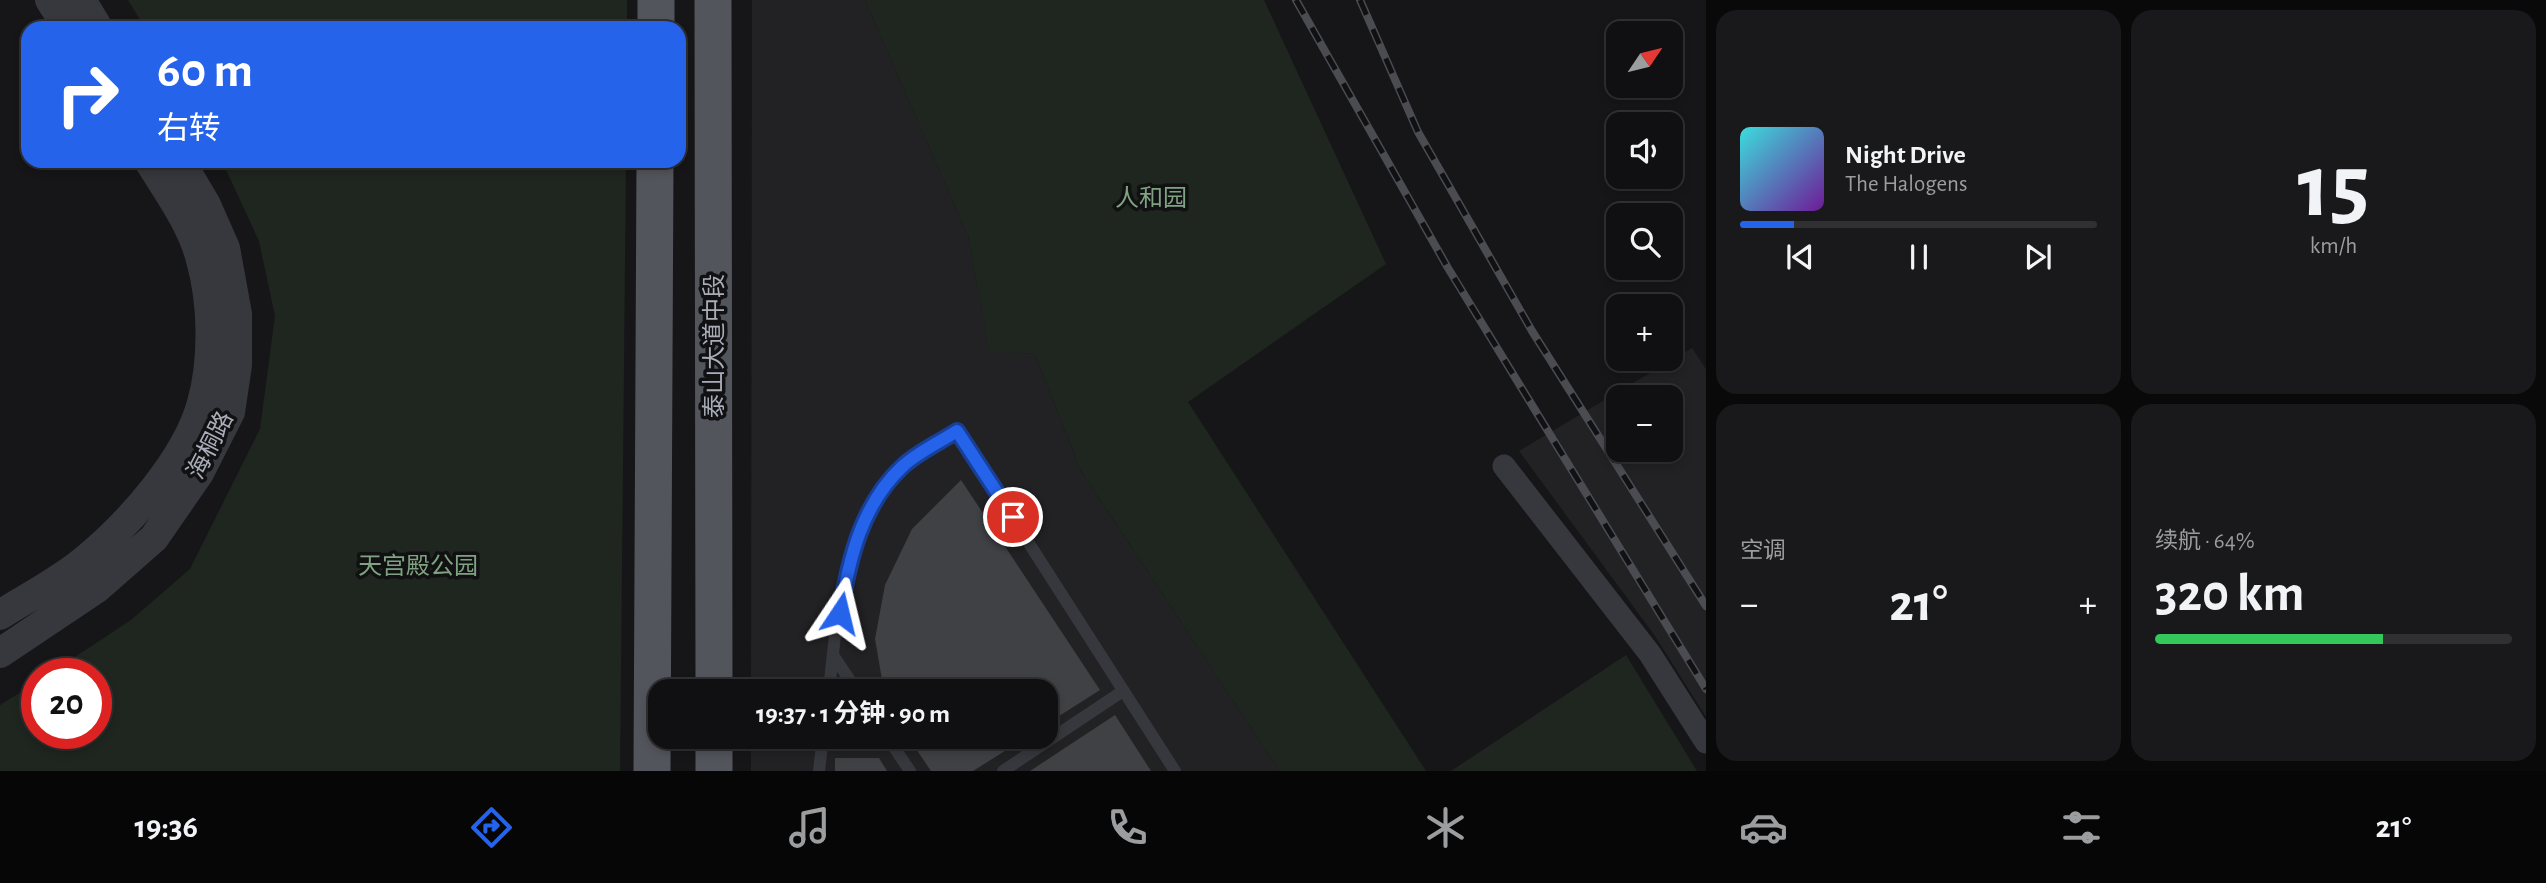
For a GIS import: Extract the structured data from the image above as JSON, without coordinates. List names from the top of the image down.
{
  "streets": {
    "main road": ["泰山大道中段"],
    "street": ["海桐路"]
  },
  "parks": ["人和园", "天宫殿公园"],
  "north": "top right",
  "page": {
    "tile": [
      ["15", "km/h"],
      "空调",
      ["续航 · 64%", "320 km"]
    ],
    "map_buttons": ["+", "−"],
    "turn": ["60 m", "右转"],
    "song": ["Night Drive", "The Halogens"],
    "heat": ["−", "21°", "+"],
    "limit": "20",
    "trip": "19:37 · 1 分钟 · 90 m",
    "tabs": ["19:36", "21°"]
  }
}
